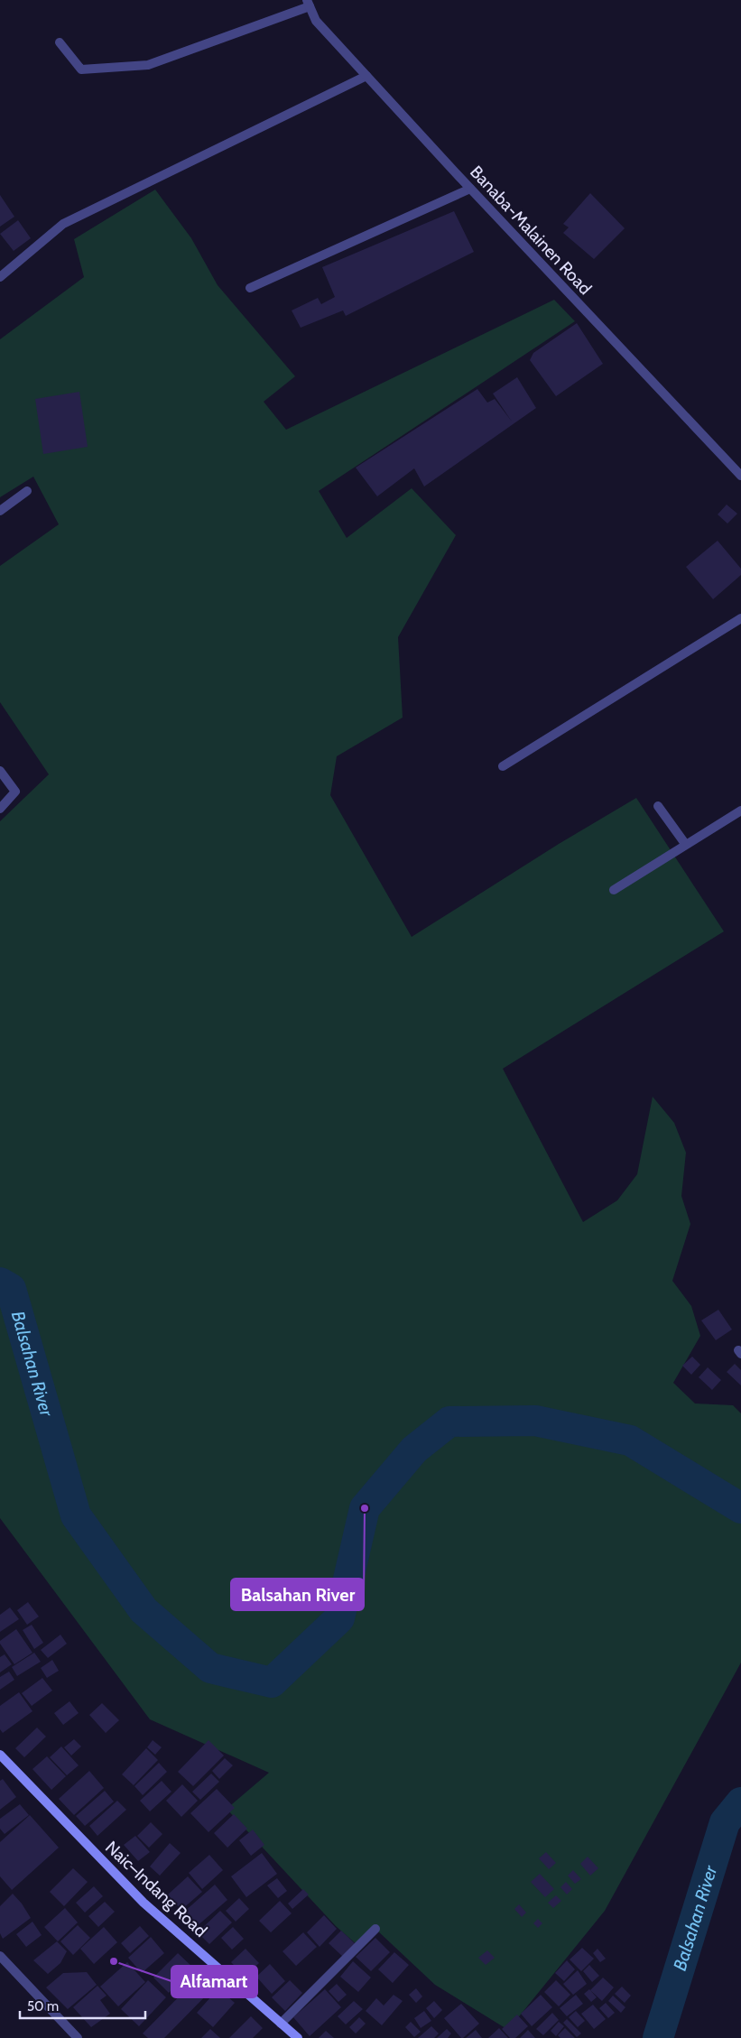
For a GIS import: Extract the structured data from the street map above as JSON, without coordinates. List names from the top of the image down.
{
  "streets": {
    "main road": ["Naic–Indang Road"],
    "street": ["Banaba-Malainen Road"]
  },
  "water": ["Balsahan River"],
  "places": ["Balsahan River", "Alfamart"],
  "scale_bar": "50 m"
}
